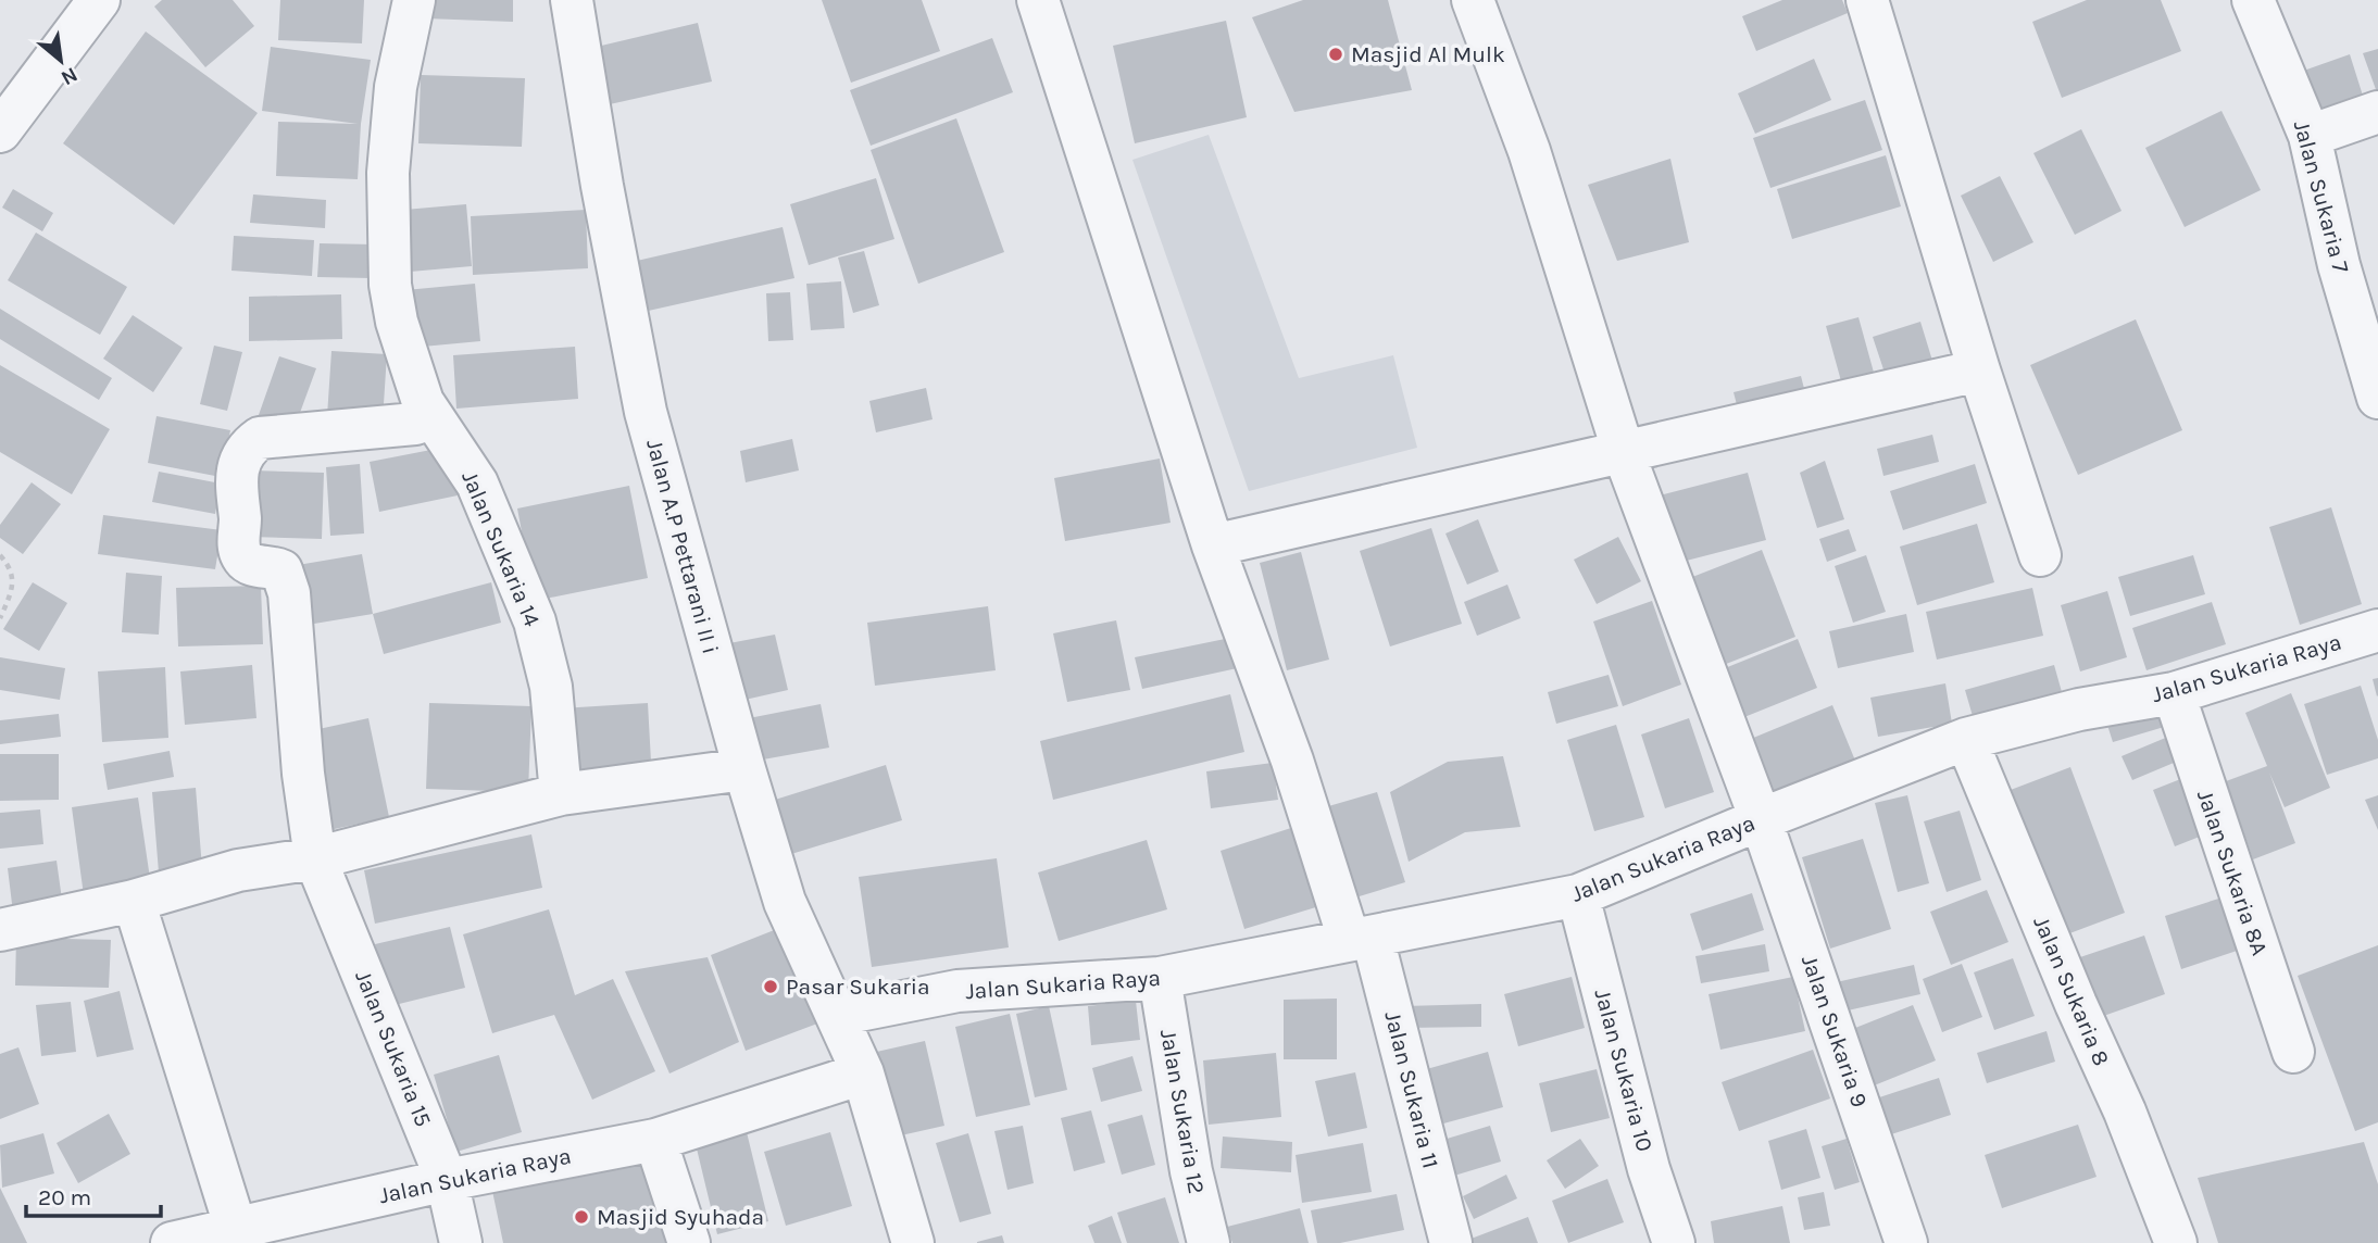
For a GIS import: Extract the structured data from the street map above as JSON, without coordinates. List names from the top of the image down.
{
  "streets": {
    "street": [
      "Jalan Sukaria 7",
      "Jalan A.P Pettarani II i",
      "Jalan Sukaria 14",
      "Jalan Sukaria Raya",
      "Jalan Sukaria 8A",
      "Jalan Sukaria 8",
      "Jalan Sukaria 9",
      "Jalan Sukaria 15",
      "Jalan Sukaria 10",
      "Jalan Sukaria 11",
      "Jalan Sukaria 12"
    ]
  },
  "crossings": [
    ["Jalan A.P Pettarani II i", "Jalan Sukaria Raya"],
    ["Jalan Sukaria 14", "Jalan Sukaria 15"],
    ["Jalan Sukaria Raya", "Jalan Sukaria 8A"],
    ["Jalan Sukaria Raya", "Jalan Sukaria 8"],
    ["Jalan Sukaria Raya", "Jalan Sukaria 9"],
    ["Jalan Sukaria Raya", "Jalan Sukaria 15"],
    ["Jalan Sukaria Raya", "Jalan Sukaria 10"],
    ["Jalan Sukaria Raya", "Jalan Sukaria 11"],
    ["Jalan Sukaria Raya", "Jalan Sukaria 12"]
  ],
  "places": ["Masjid Al Mulk", "Pasar Sukaria", "Masjid Syuhada"],
  "scale_bar": "20 m",
  "north": "bottom right"
}
